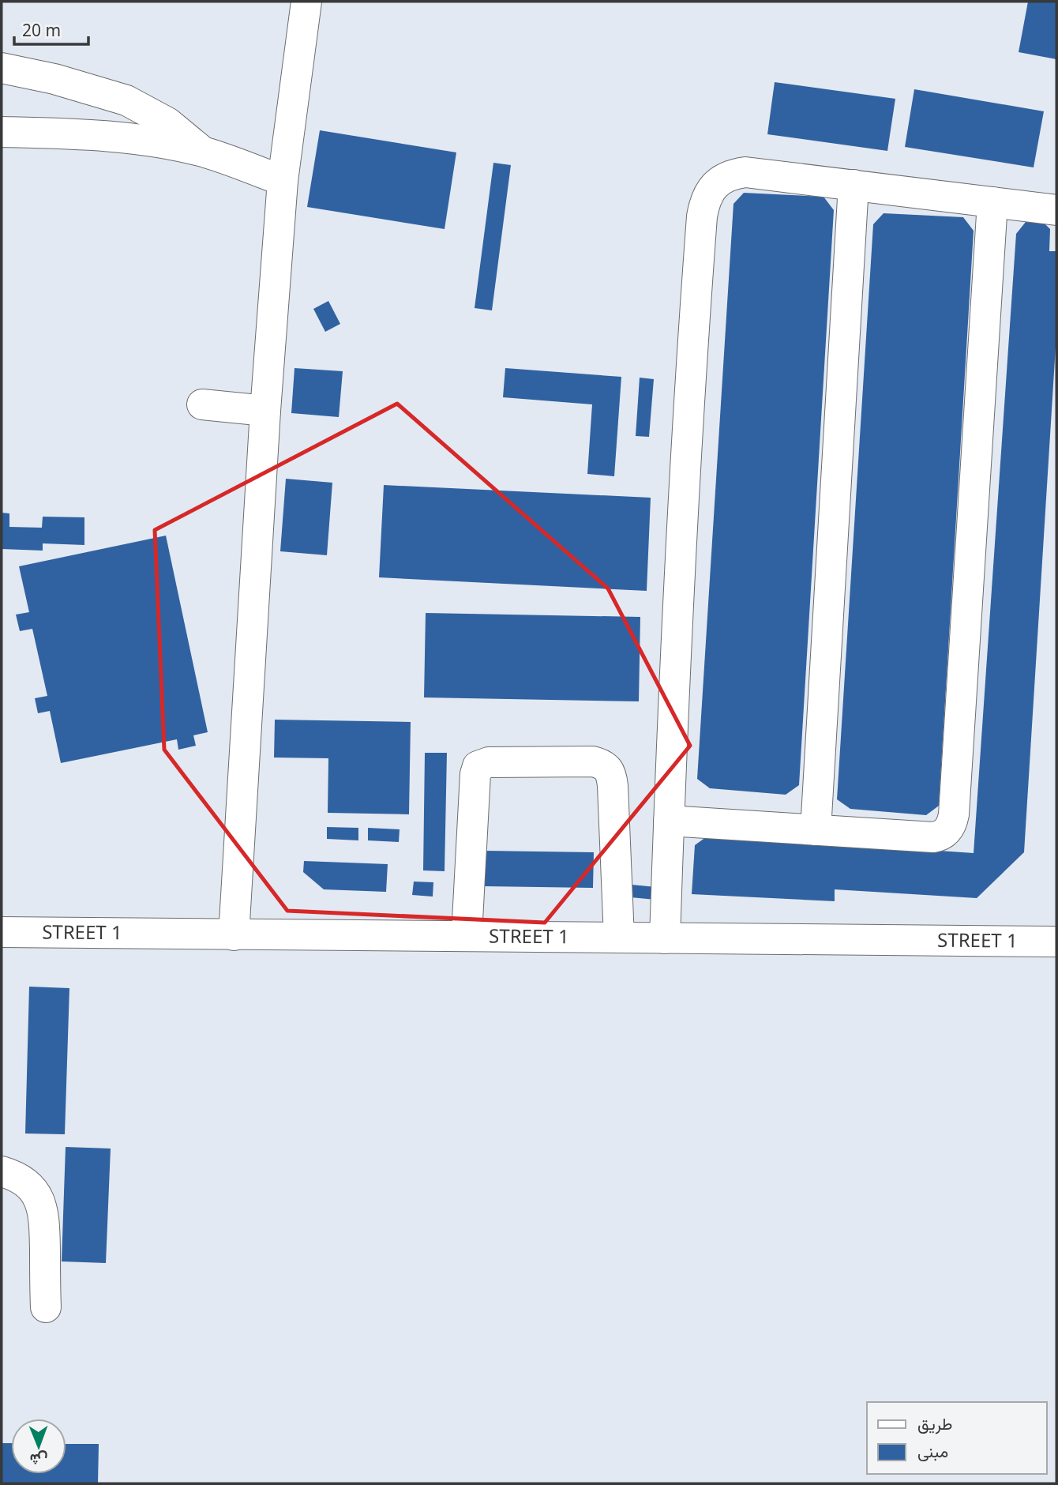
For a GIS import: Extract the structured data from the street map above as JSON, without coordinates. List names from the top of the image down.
{
  "streets": {
    "street": ["STREET 1"]
  },
  "legend": ["طريق", "مبنى"],
  "scale_bar": "20 m",
  "north": "bottom"
}
